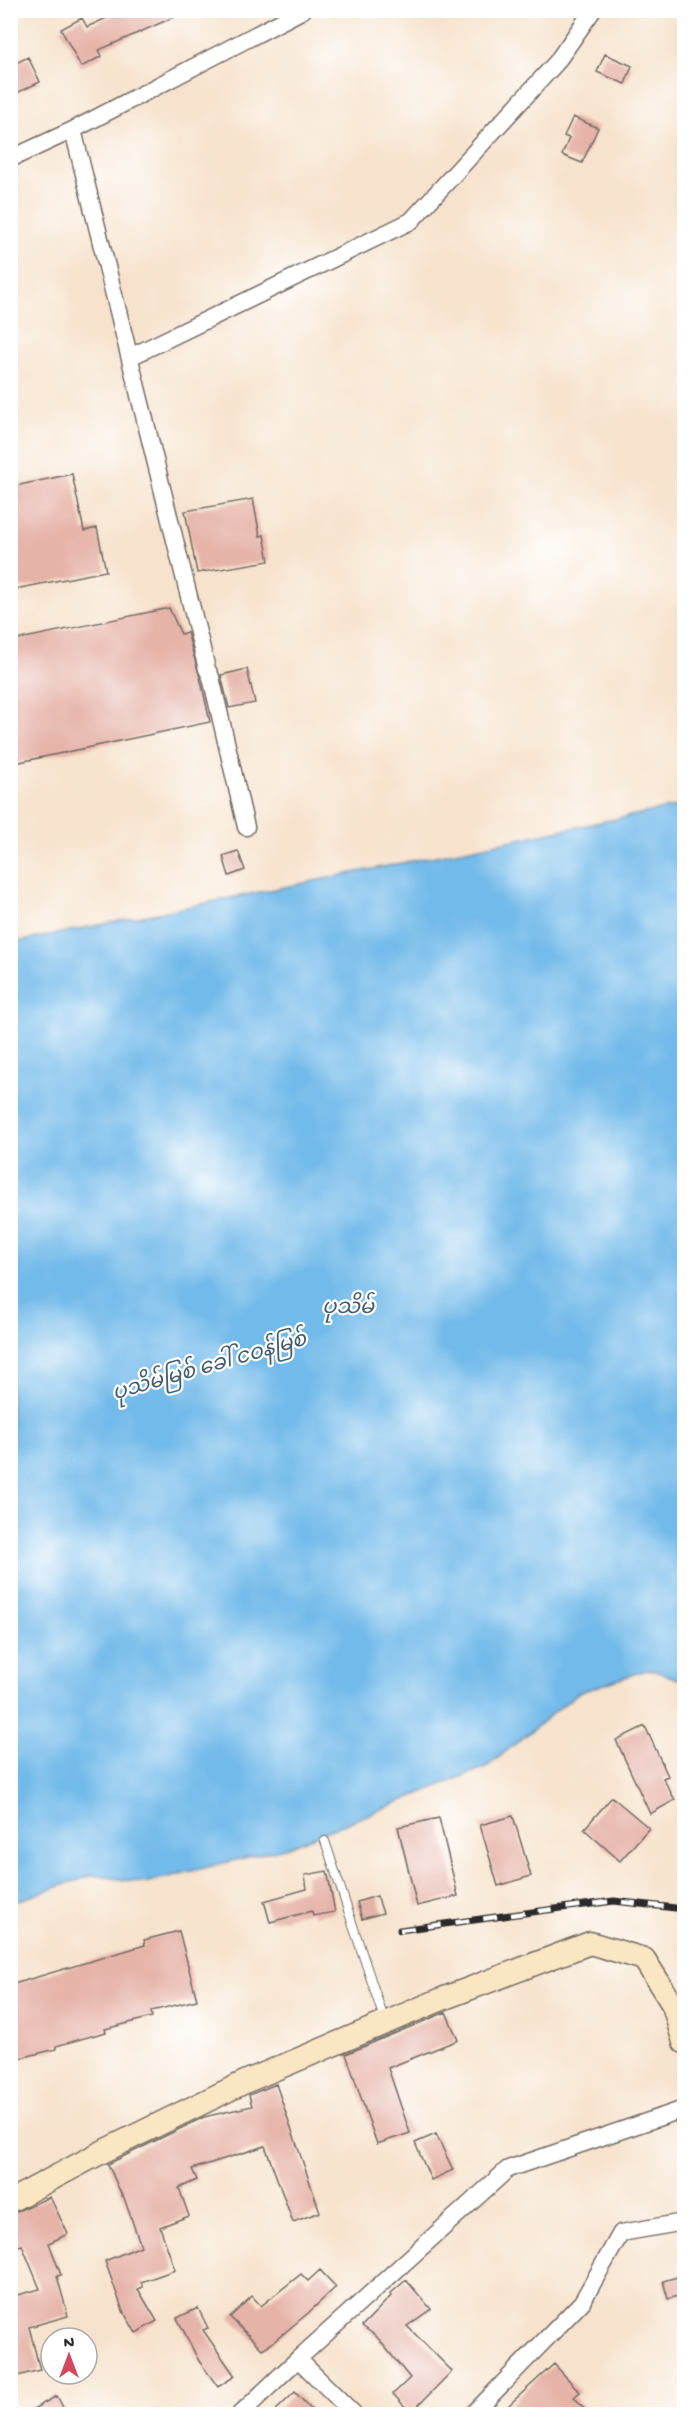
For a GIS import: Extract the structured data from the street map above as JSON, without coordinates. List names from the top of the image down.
{
  "water": ["ပုသိမ်", "ပုသိမ်မြစ် ခေါ် ငဝန်မြစ်"],
  "north": "top"
}
